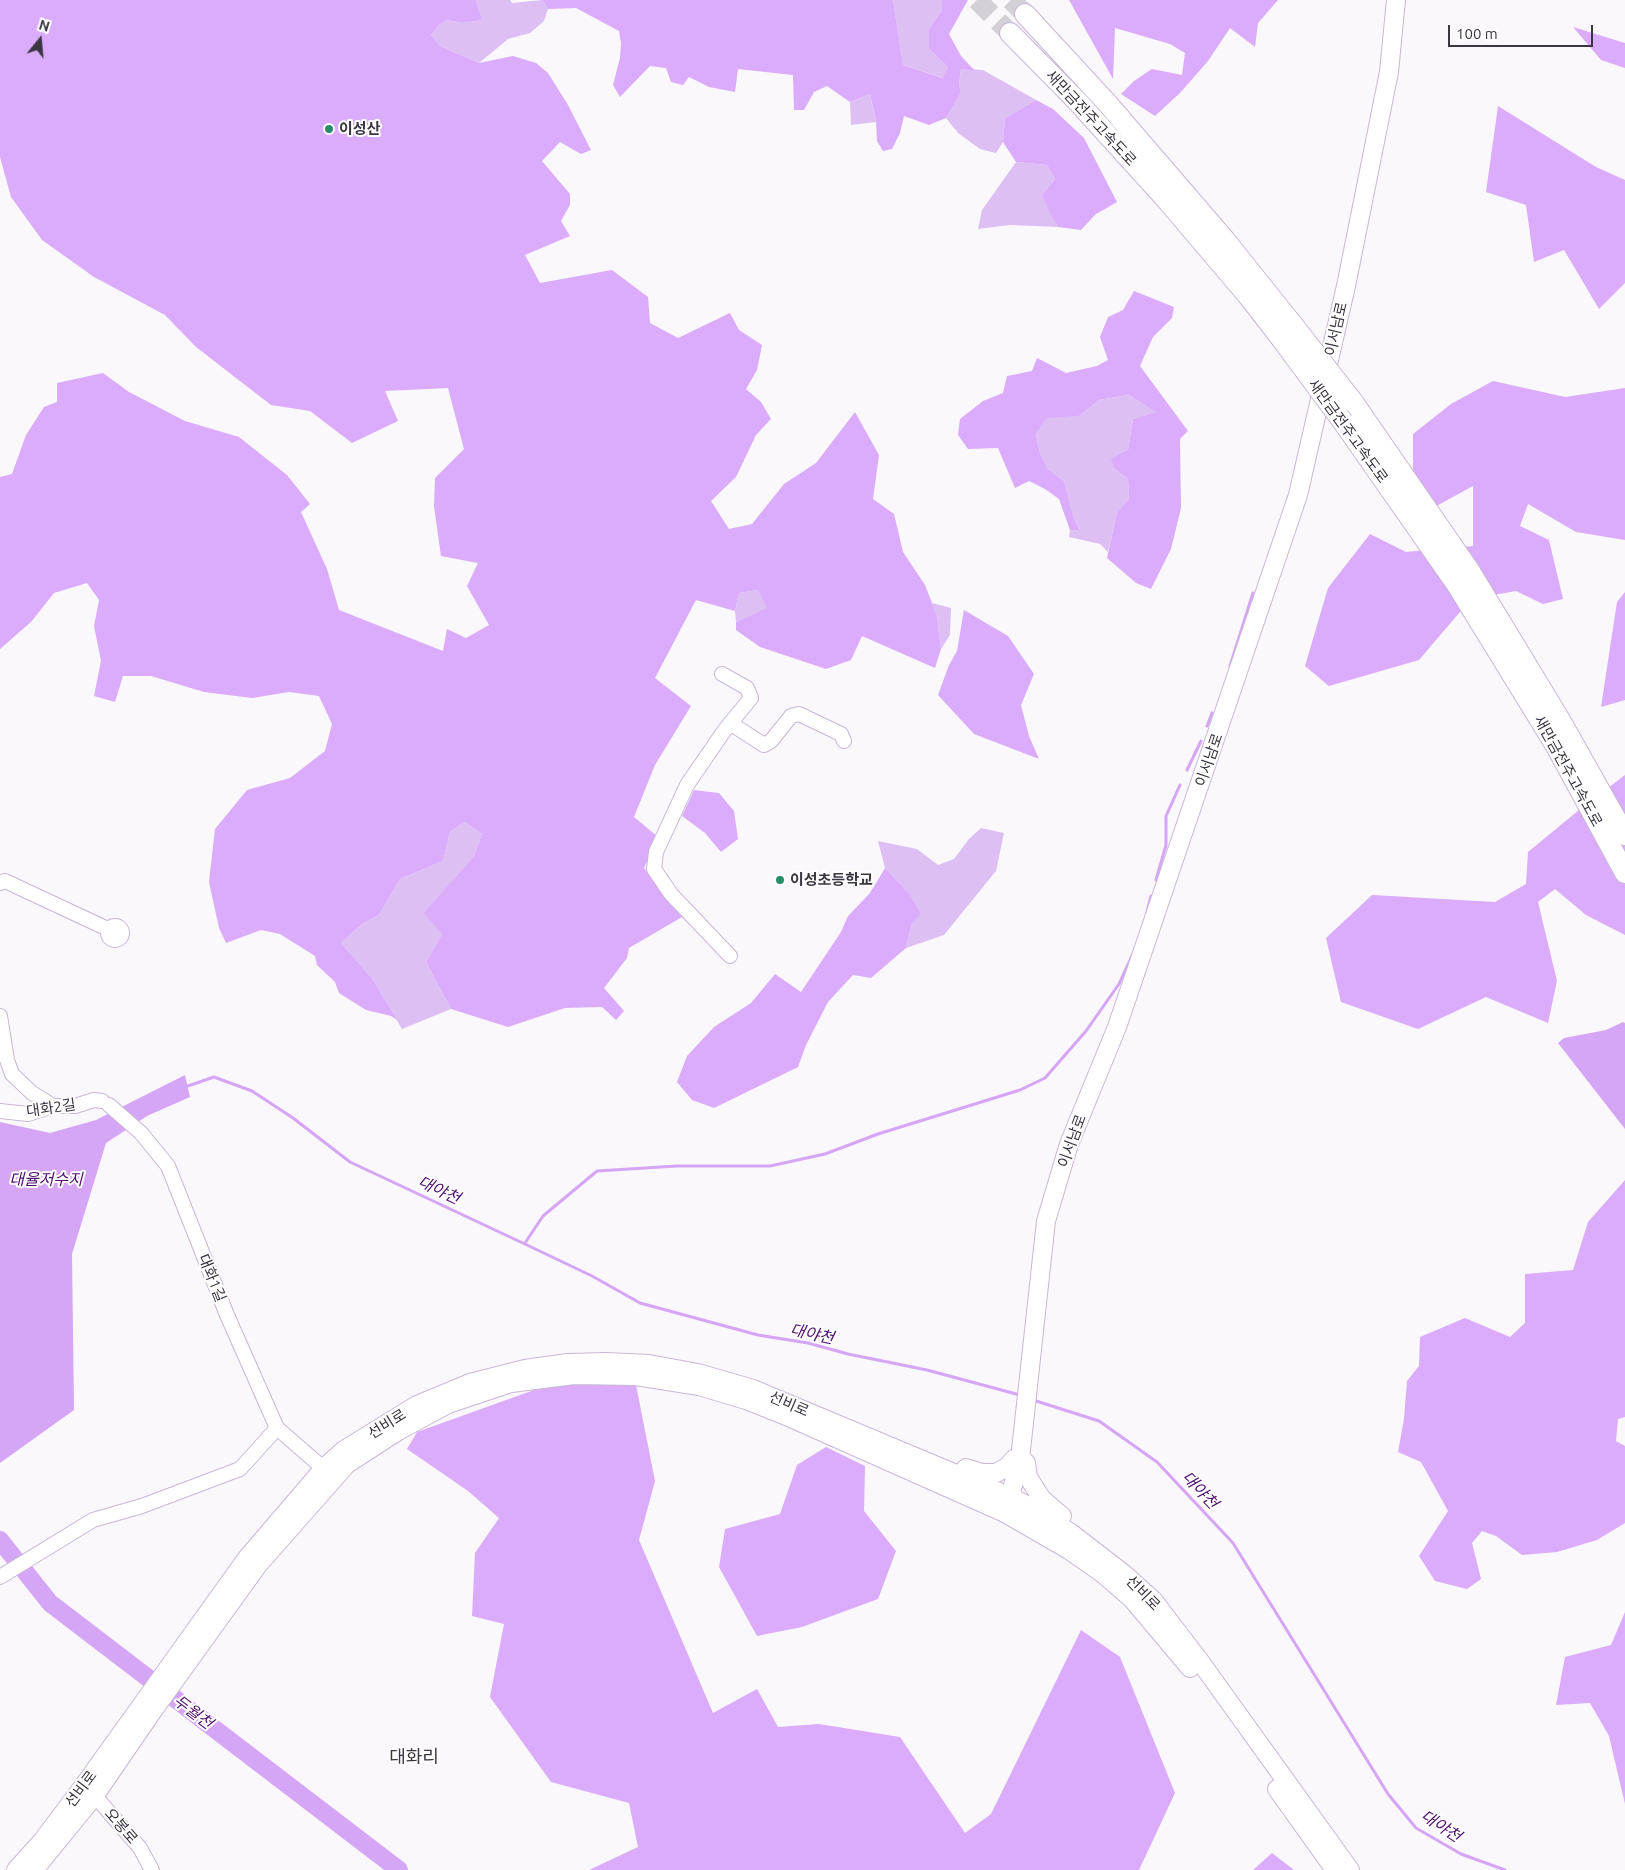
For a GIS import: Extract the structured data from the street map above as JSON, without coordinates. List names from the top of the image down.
{
  "streets": {
    "highway": ["새만금전주고속도로"],
    "main road": ["이서남로", "선비로"],
    "street": ["대화2길", "대화1길", "오봉로"]
  },
  "crossings": [
    ["이서남로", "선비로"],
    ["대화2길", "대화1길"],
    ["대화1길", "선비로"],
    ["선비로", "오봉로"]
  ],
  "districts": ["대화리"],
  "water": ["대율저수지", "대야천", "두월천"],
  "places": ["이성산", "이성초등학교"],
  "scale_bar": "100 m",
  "north": "top"
}
